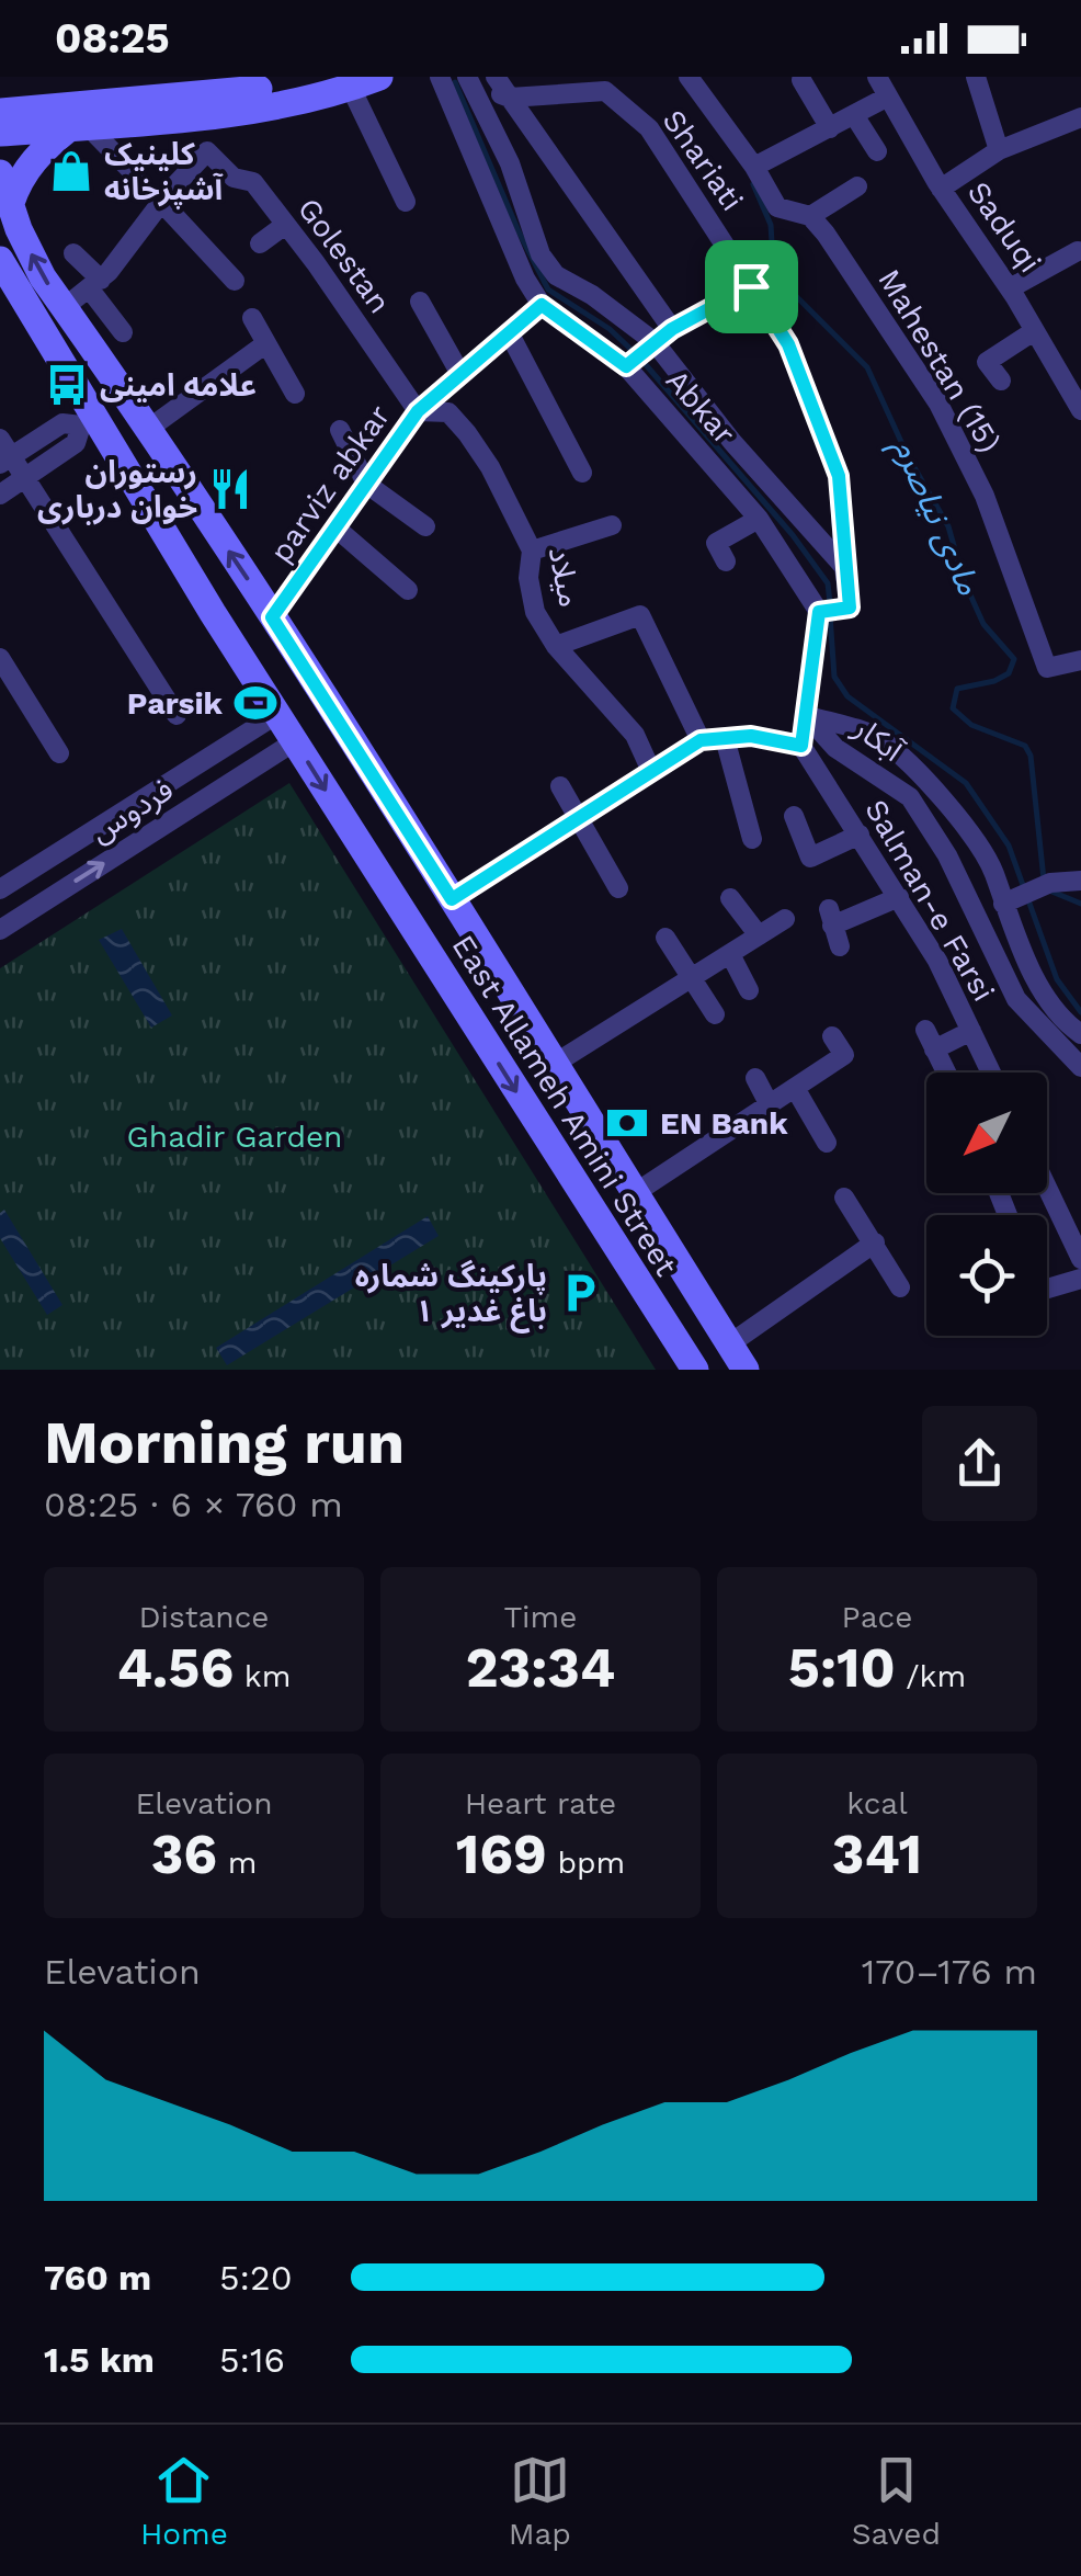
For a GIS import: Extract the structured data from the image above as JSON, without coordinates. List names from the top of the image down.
{
  "streets": {
    "main road": ["East Allameh Amini Street"],
    "street": [
      "Shariati",
      "Saduqi",
      "Golestan",
      "Mahestan (15)",
      "Abkar",
      "parviz abkar",
      "میلاد",
      "آبکار",
      "فردوس",
      "Salman-e Farsi"
    ]
  },
  "crossings": [
    ["Golestan", "parviz abkar"],
    ["Golestan", "میلاد"],
    ["Abkar", "parviz abkar"],
    ["parviz abkar", "میلاد"],
    ["parviz abkar", "East Allameh Amini Street"],
    ["فردوس", "East Allameh Amini Street"]
  ],
  "water": ["مادی نیاصرم"],
  "parks": ["Ghadir Garden"],
  "places": {
    "shop": ["کلینیک آشپزخانه"],
    "bus stop": ["علامه امینی"],
    "restaurant": ["رستوران خوان درباری"],
    "sports": ["Parsik"],
    "bank": ["EN Bank"],
    "parking": ["پارکینگ شماره ۱ باغ غدیر"]
  },
  "north": "bottom left",
  "page": {
    "status": "08:25",
    "heading": ["Morning run", "08:25 · 6 × 760 m"],
    "stats": [
      ["Distance", "4.56 km"],
      ["Time", "23:34"],
      ["Pace", "5:10 /km"],
      ["Elevation", "36 m"],
      ["Heart rate", "169 bpm"],
      ["kcal", "341"]
    ],
    "chart": ["Elevation", "170–176 m"],
    "list": [
      {
        "name": "760 m",
        "note": "5:20"
      },
      {
        "name": "1.5 km",
        "note": "5:16"
      }
    ],
    "tabs": ["Home", "Map", "Saved"]
  }
}
